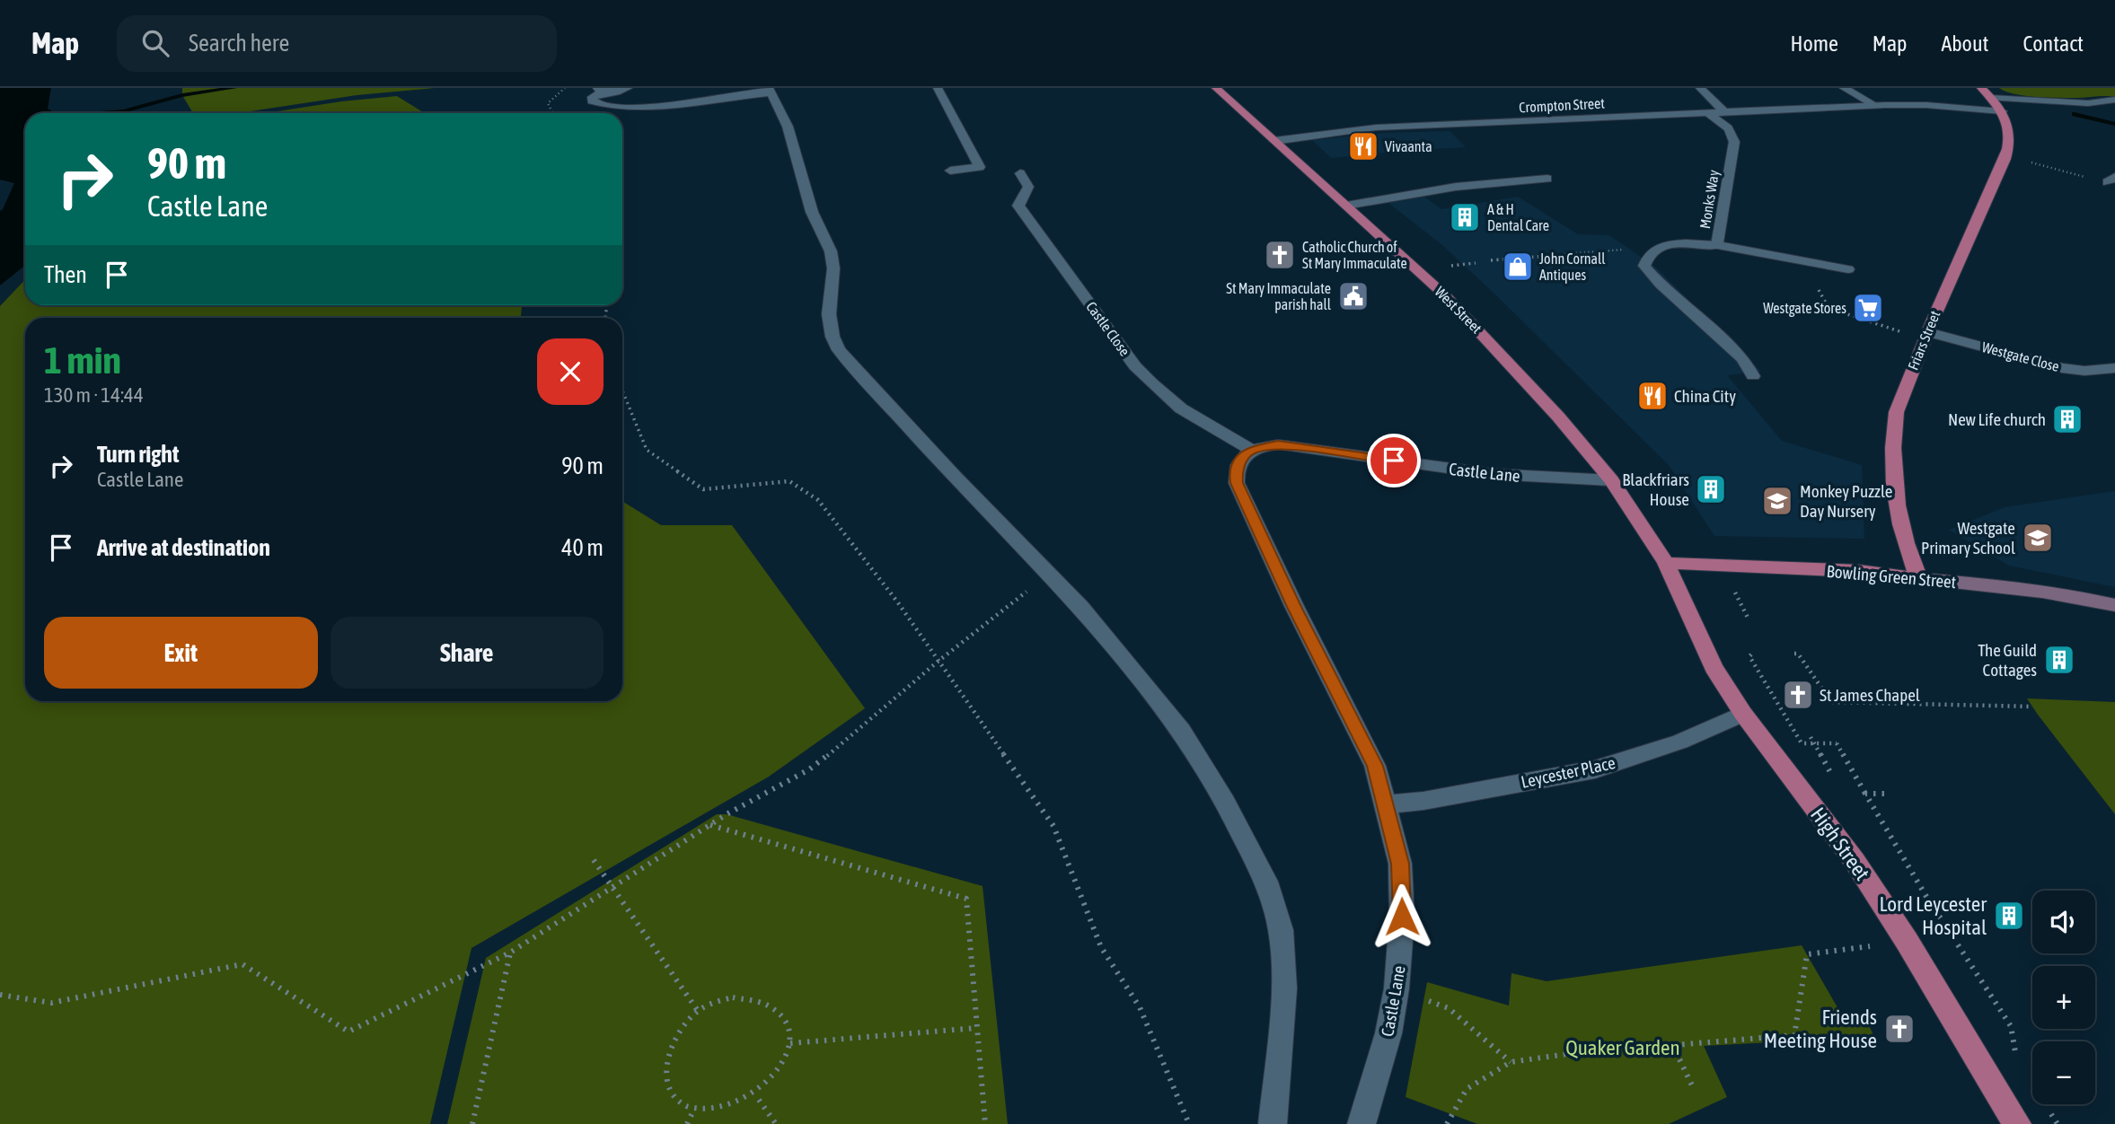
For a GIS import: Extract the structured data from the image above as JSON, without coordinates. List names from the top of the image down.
{
  "streets": {
    "main road": [
      "West Street",
      "Friars Street",
      "Bowling Green Street",
      "High Street"
    ],
    "street": [
      "Crompton Street",
      "Monks Way",
      "Castle Close",
      "Westgate Close",
      "Castle Lane",
      "Leycester Place"
    ]
  },
  "crossings": [
    ["Crompton Street", "Monks Way"],
    ["Crompton Street", "West Street"],
    ["Crompton Street", "Friars Street"],
    ["West Street", "Castle Lane"],
    ["West Street", "Bowling Green Street"],
    ["West Street", "High Street"],
    ["Castle Close", "Castle Lane"],
    ["Friars Street", "Westgate Close"],
    ["Friars Street", "Bowling Green Street"],
    ["Castle Lane", "Leycester Place"],
    ["Bowling Green Street", "High Street"],
    ["Leycester Place", "High Street"]
  ],
  "parks": ["Quaker Garden"],
  "places": {
    "restaurant": ["Vivaanta", "China City"],
    "building": [
      "A & H Dental Care",
      "New Life church",
      "Blackfriars House",
      "The Guild Cottages",
      "Lord Leycester Hospital"
    ],
    "church": ["Catholic Church of St Mary Immaculate", "St James Chapel", "Friends Meeting House"],
    "shop": ["John Cornall Antiques"],
    "public building": ["St Mary Immaculate parish hall"],
    "supermarket": ["Westgate Stores"],
    "school or university": ["Monkey Puzzle Day Nursery", "Westgate Primary School"]
  },
  "page": {
    "header": "Map",
    "search": "Search here",
    "nav": [
      "Home",
      "Map",
      "About",
      "Contact"
    ],
    "turn": ["90 m", "Castle Lane"],
    "then": "Then",
    "heading": ["1 min", "130 m · 14:44"],
    "list": [
      {
        "name": "Turn right",
        "note": "Castle Lane",
        "value": "90 m"
      },
      {
        "name": "Arrive at destination",
        "value": "40 m"
      }
    ],
    "buttons": ["Exit", "Share"],
    "map_buttons": ["+", "−"]
  }
}
